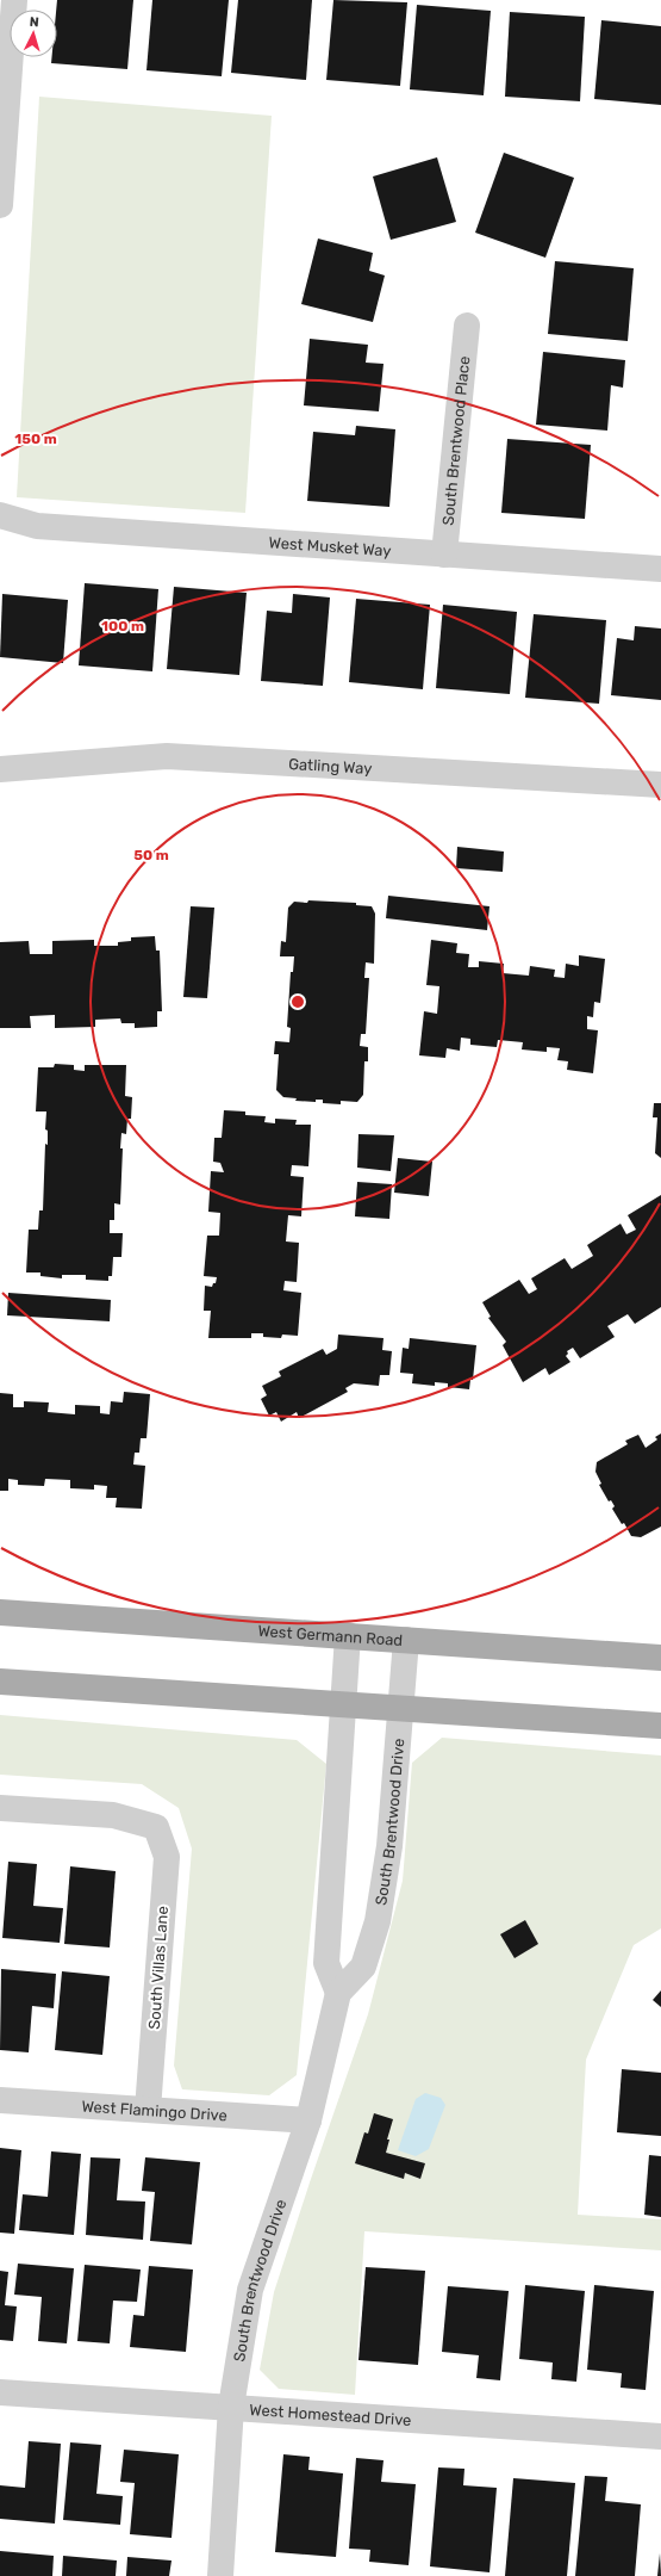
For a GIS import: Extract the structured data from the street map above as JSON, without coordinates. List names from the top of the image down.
{
  "streets": {
    "main road": ["West Germann Road"],
    "street": [
      "South Brentwood Place",
      "West Musket Way",
      "Gatling Way",
      "South Brentwood Drive",
      "South Villas Lane",
      "West Flamingo Drive",
      "West Homestead Drive"
    ]
  },
  "crossings": [
    ["South Brentwood Place", "West Musket Way"],
    ["West Germann Road", "South Brentwood Drive"],
    ["South Brentwood Drive", "West Flamingo Drive"],
    ["South Brentwood Drive", "West Homestead Drive"],
    ["South Villas Lane", "West Flamingo Drive"]
  ],
  "north": "top",
  "rings": ["150 m", "100 m", "50 m"]
}
